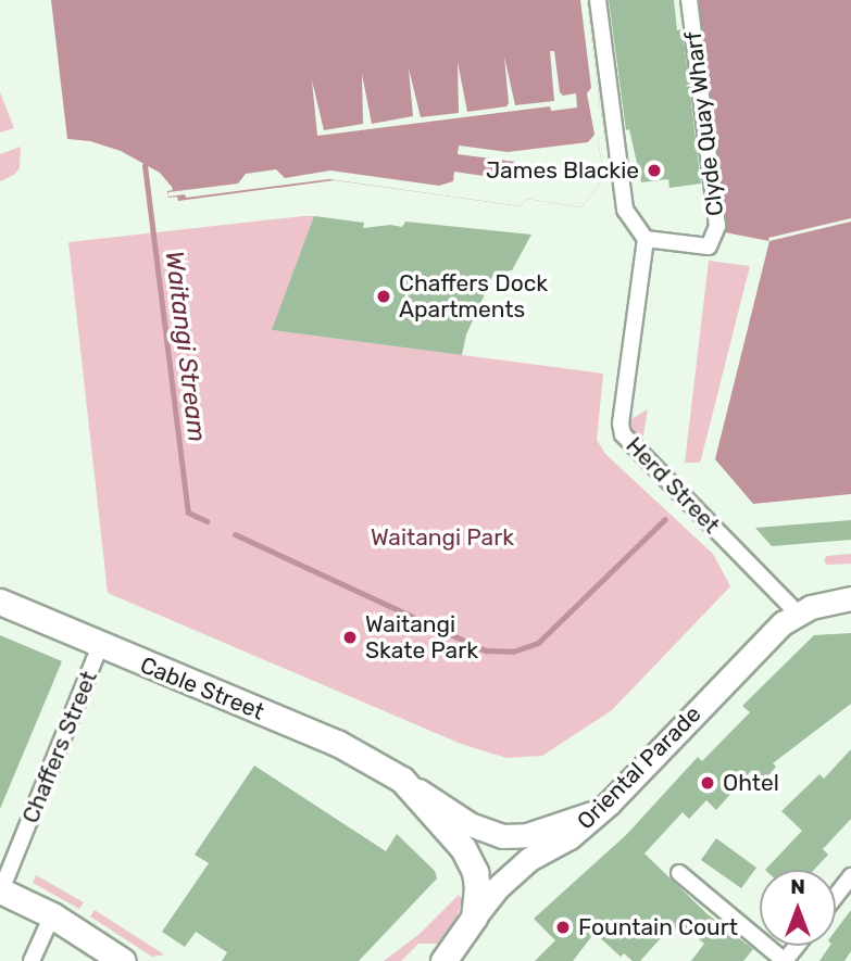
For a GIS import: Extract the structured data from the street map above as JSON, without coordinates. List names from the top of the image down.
{
  "streets": {
    "main road": ["Cable Street", "Oriental Parade"],
    "street": ["Clyde Quay Wharf", "Herd Street", "Chaffers Street"]
  },
  "crossings": [
    ["Clyde Quay Wharf", "Herd Street"],
    ["Herd Street", "Oriental Parade"],
    ["Cable Street", "Chaffers Street"],
    ["Cable Street", "Oriental Parade"]
  ],
  "water": ["Waitangi Stream"],
  "parks": ["Waitangi Park"],
  "places": [
    "James Blackie",
    "Chaffers Dock Apartments",
    "Waitangi Skate Park",
    "Ohtel",
    "Fountain Court"
  ],
  "north": "top"
}
